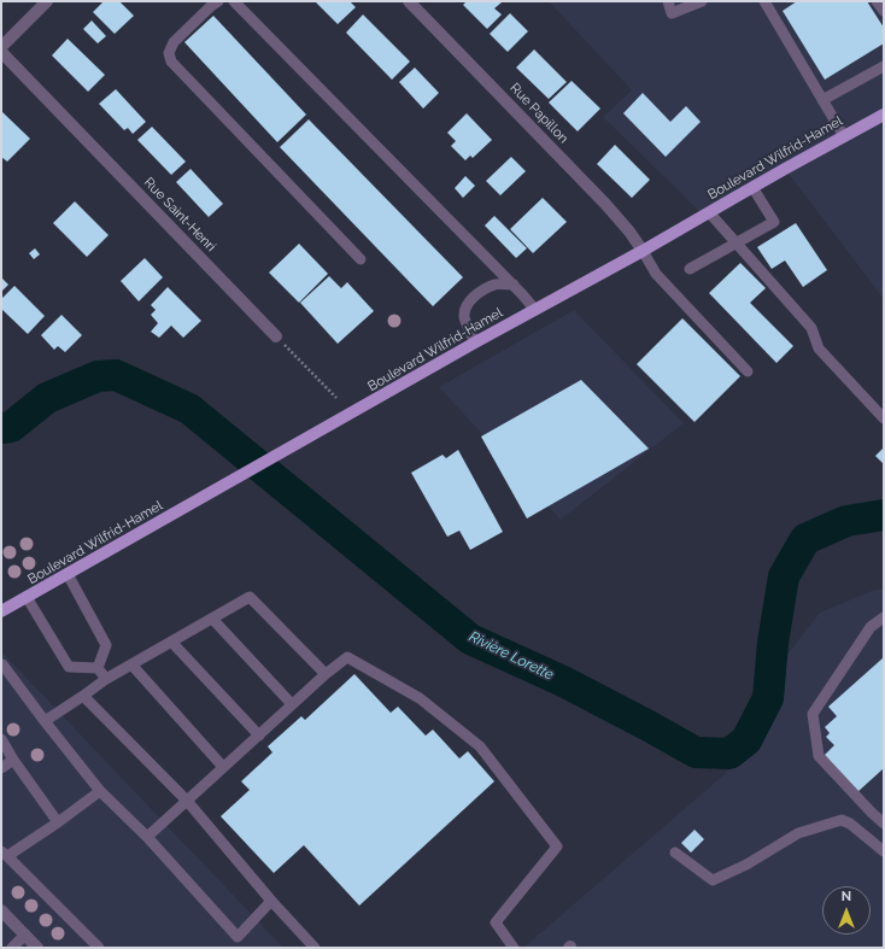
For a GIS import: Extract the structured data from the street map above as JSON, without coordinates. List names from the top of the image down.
{
  "streets": {
    "main road": ["Boulevard Wilfrid-Hamel"],
    "street": ["Rue Papillon", "Rue Saint-Henri"]
  },
  "crossings": [
    ["Rue Papillon", "Boulevard Wilfrid-Hamel"]
  ],
  "water": ["Rivière Lorette"],
  "north": "top"
}
